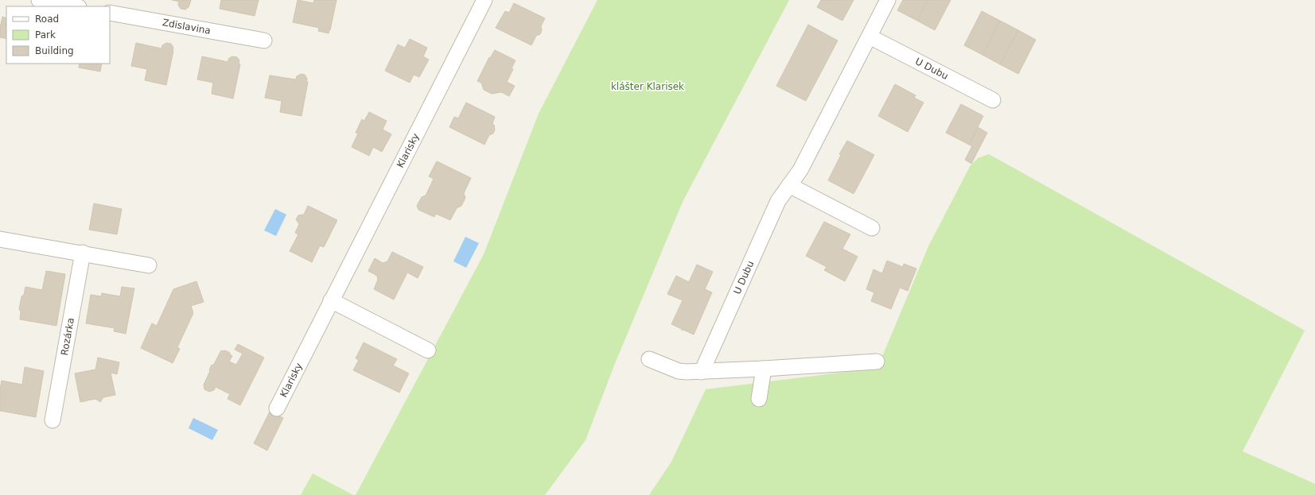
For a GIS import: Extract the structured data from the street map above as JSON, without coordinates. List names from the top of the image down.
{
  "streets": {
    "street": [
      "Zdislavina",
      "U Dubu",
      "Klarisky",
      "Rozárka"
    ]
  },
  "parks": ["klášter Klarisek"],
  "legend": ["Road", "Park", "Building"]
}
